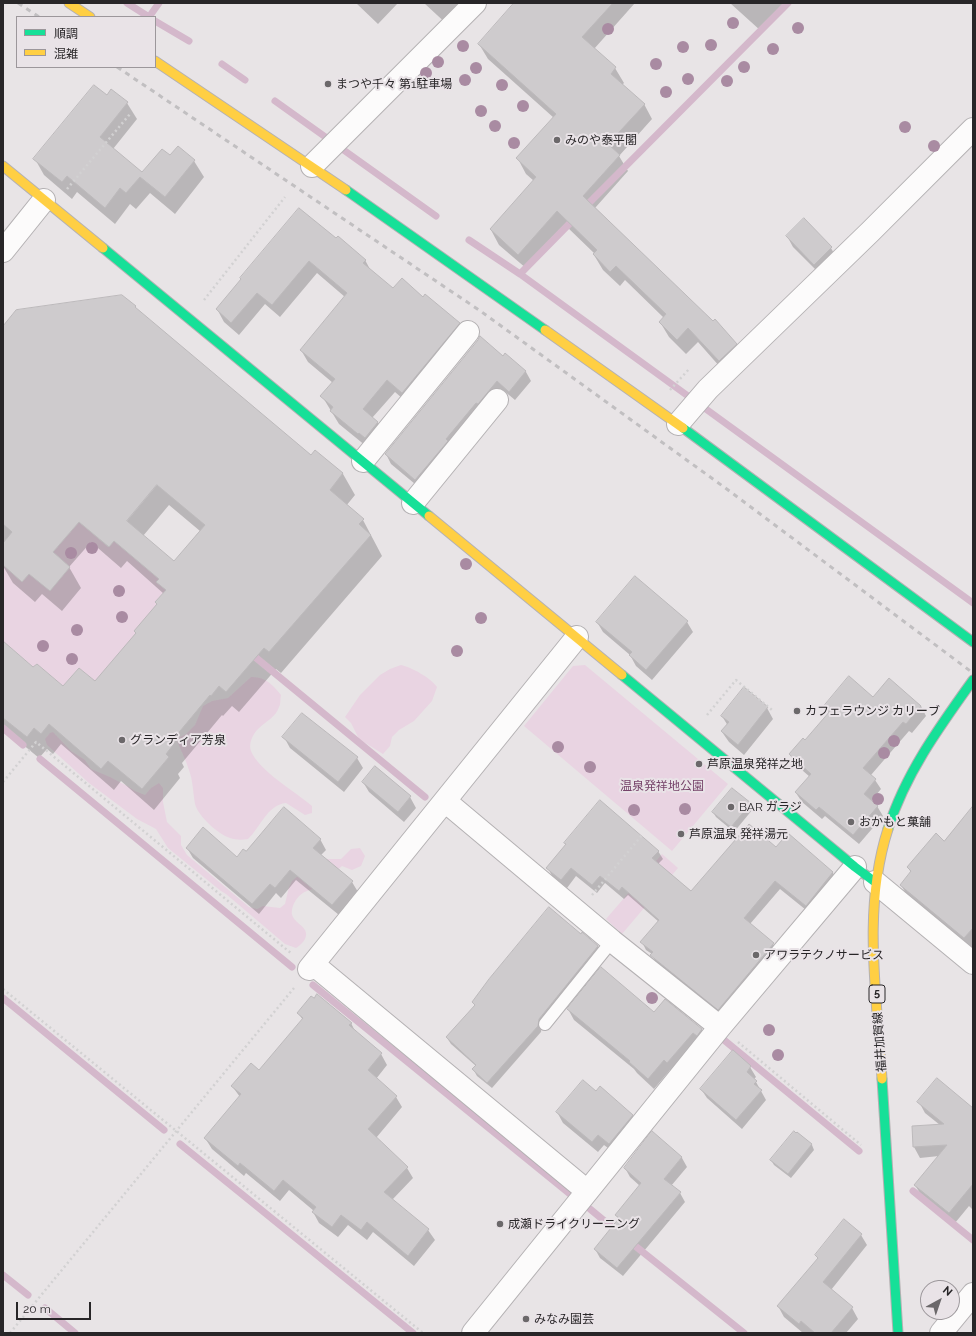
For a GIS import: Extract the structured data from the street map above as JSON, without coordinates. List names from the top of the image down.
{
  "streets": {
    "street": ["5", "福井加賀線"]
  },
  "parks": ["温泉発祥地公園"],
  "places": [
    "まつや千々 第1駐車場",
    "みのや泰平閣",
    "カフェラウンジ カリーブ",
    "グランディア芳泉",
    "芦原温泉発祥之地",
    "BAR ガラジ",
    "おかもと菓舗",
    "芦原温泉 発祥湯元",
    "アワラテクノサービス",
    "成瀬ドライクリーニング",
    "みなみ園芸"
  ],
  "legend": ["順調", "混雑"],
  "scale_bar": "20 m",
  "north": "top right"
}
